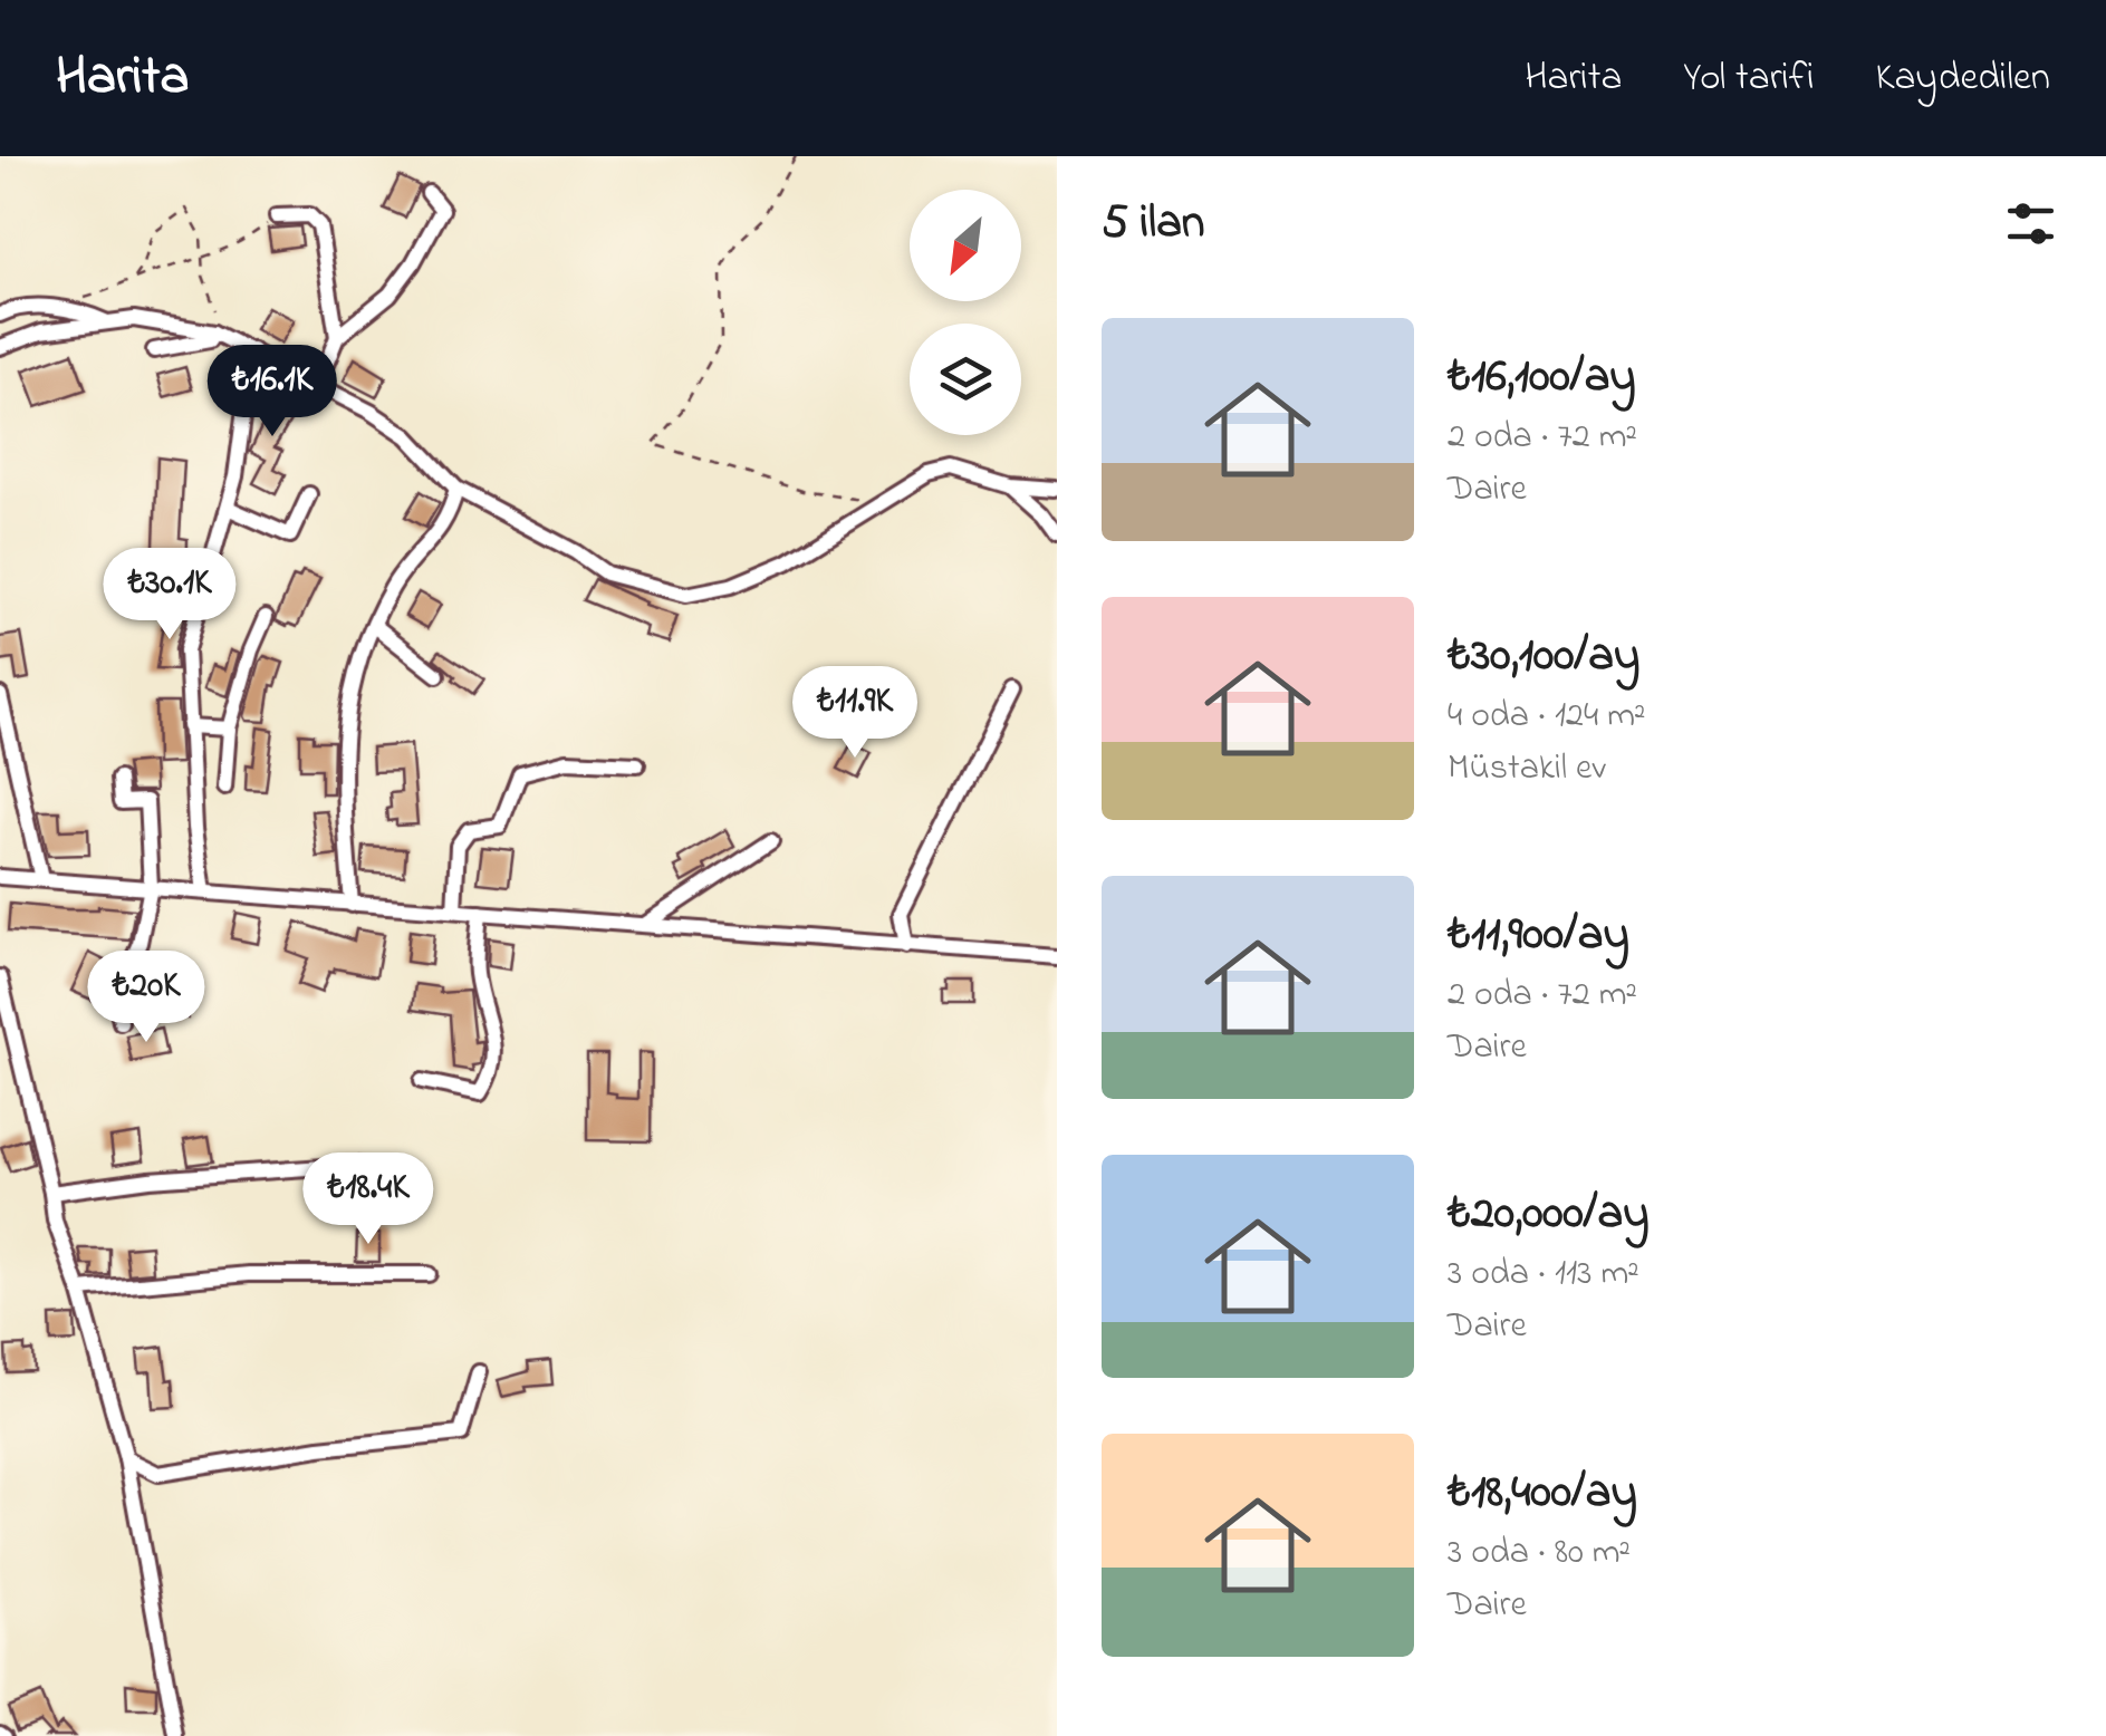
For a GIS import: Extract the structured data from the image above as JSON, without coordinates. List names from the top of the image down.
{
  "north": "bottom left",
  "page": {
    "header": "Harita",
    "nav": ["Harita", "Yol tarifi", "Kaydedilen"],
    "heading": "5 ilan",
    "list": [
      {
        "name": "₺16,100/ay",
        "note": "2 oda · 72 m² · Daire"
      },
      {
        "name": "₺30,100/ay",
        "note": "4 oda · 124 m² · Müstakil ev"
      },
      {
        "name": "₺11,900/ay",
        "note": "2 oda · 72 m² · Daire"
      },
      {
        "name": "₺20,000/ay",
        "note": "3 oda · 113 m² · Daire"
      },
      {
        "name": "₺18,400/ay",
        "note": "3 oda · 80 m² · Daire"
      }
    ],
    "price": [
      "₺16.1K",
      "₺30.1K",
      "₺11.9K",
      "₺20K",
      "₺18.4K"
    ]
  }
}
